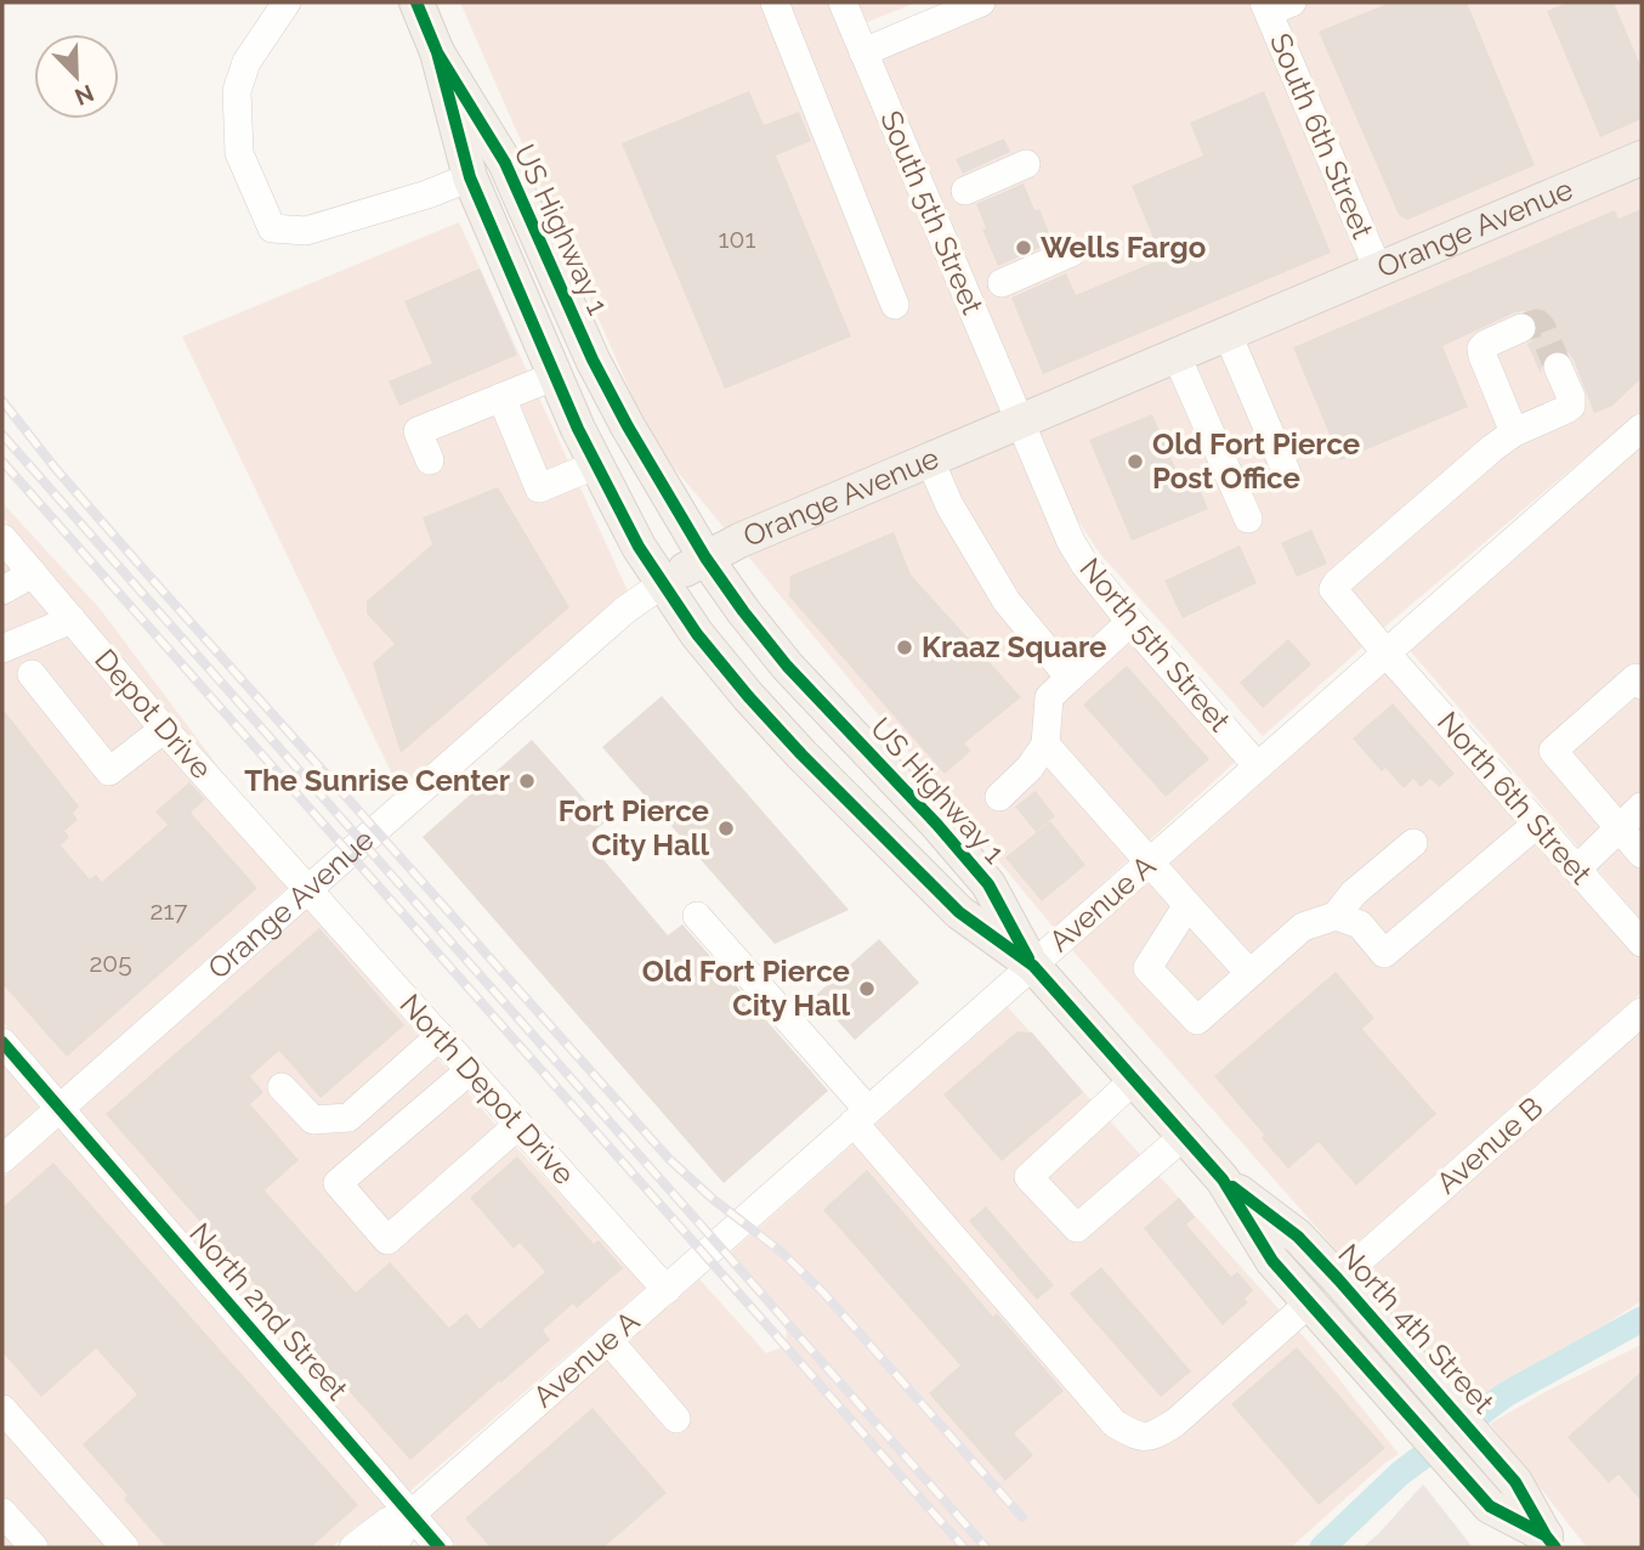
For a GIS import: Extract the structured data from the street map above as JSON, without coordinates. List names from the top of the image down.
{
  "streets": {
    "main road": ["US Highway 1", "Orange Avenue", "North 4th Street"],
    "street": [
      "South 6th Street",
      "South 5th Street",
      "North 5th Street",
      "Depot Drive",
      "North 6th Street",
      "Avenue A",
      "North Depot Drive",
      "Avenue B",
      "North 2nd Street"
    ]
  },
  "crossings": [
    ["South 6th Street", "Orange Avenue"],
    ["South 5th Street", "Orange Avenue"],
    ["South 5th Street", "North 5th Street"],
    ["US Highway 1", "Orange Avenue"],
    ["US Highway 1", "Avenue A"],
    ["US Highway 1", "North 4th Street"],
    ["Orange Avenue", "North 5th Street"],
    ["Orange Avenue", "Depot Drive"],
    ["Orange Avenue", "North Depot Drive"],
    ["Orange Avenue", "North 2nd Street"],
    ["North 5th Street", "Avenue A"],
    ["Depot Drive", "North Depot Drive"],
    ["North 6th Street", "Avenue A"],
    ["Avenue A", "North Depot Drive"],
    ["Avenue A", "North 2nd Street"],
    ["Avenue A", "North 4th Street"],
    ["Avenue B", "North 4th Street"]
  ],
  "places": [
    "Wells Fargo",
    "Old Fort Pierce Post Office",
    "Kraaz Square",
    "The Sunrise Center",
    "Fort Pierce City Hall",
    "Old Fort Pierce City Hall"
  ],
  "house_numbers": ["101", "217", "205"],
  "north": "bottom right"
}
